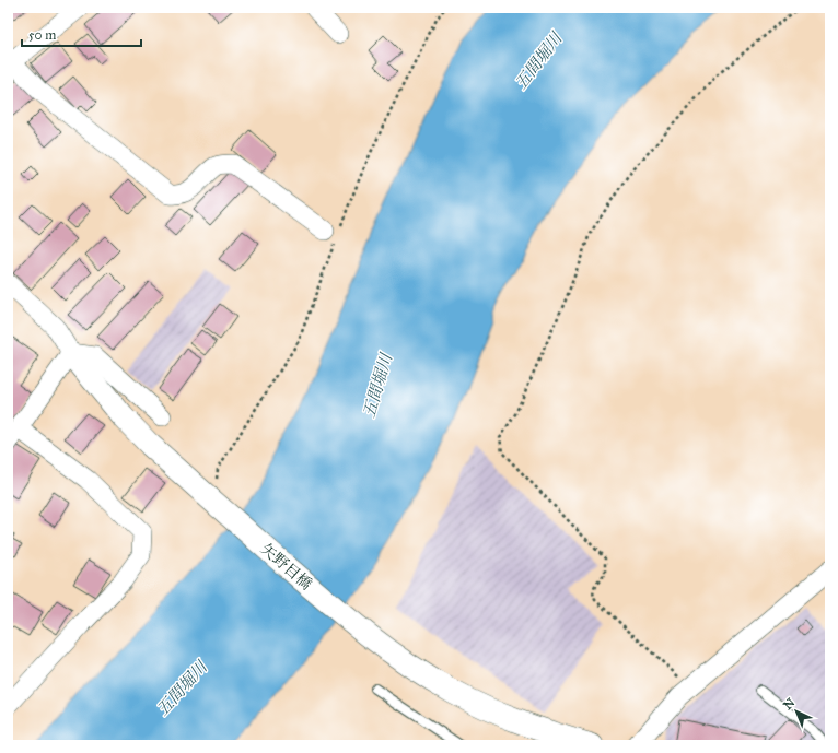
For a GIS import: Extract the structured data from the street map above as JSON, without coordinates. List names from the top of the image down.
{
  "streets": {
    "street": ["矢野目橋"]
  },
  "water": ["五間堀川"],
  "scale_bar": "50 m",
  "north": "top left"
}
